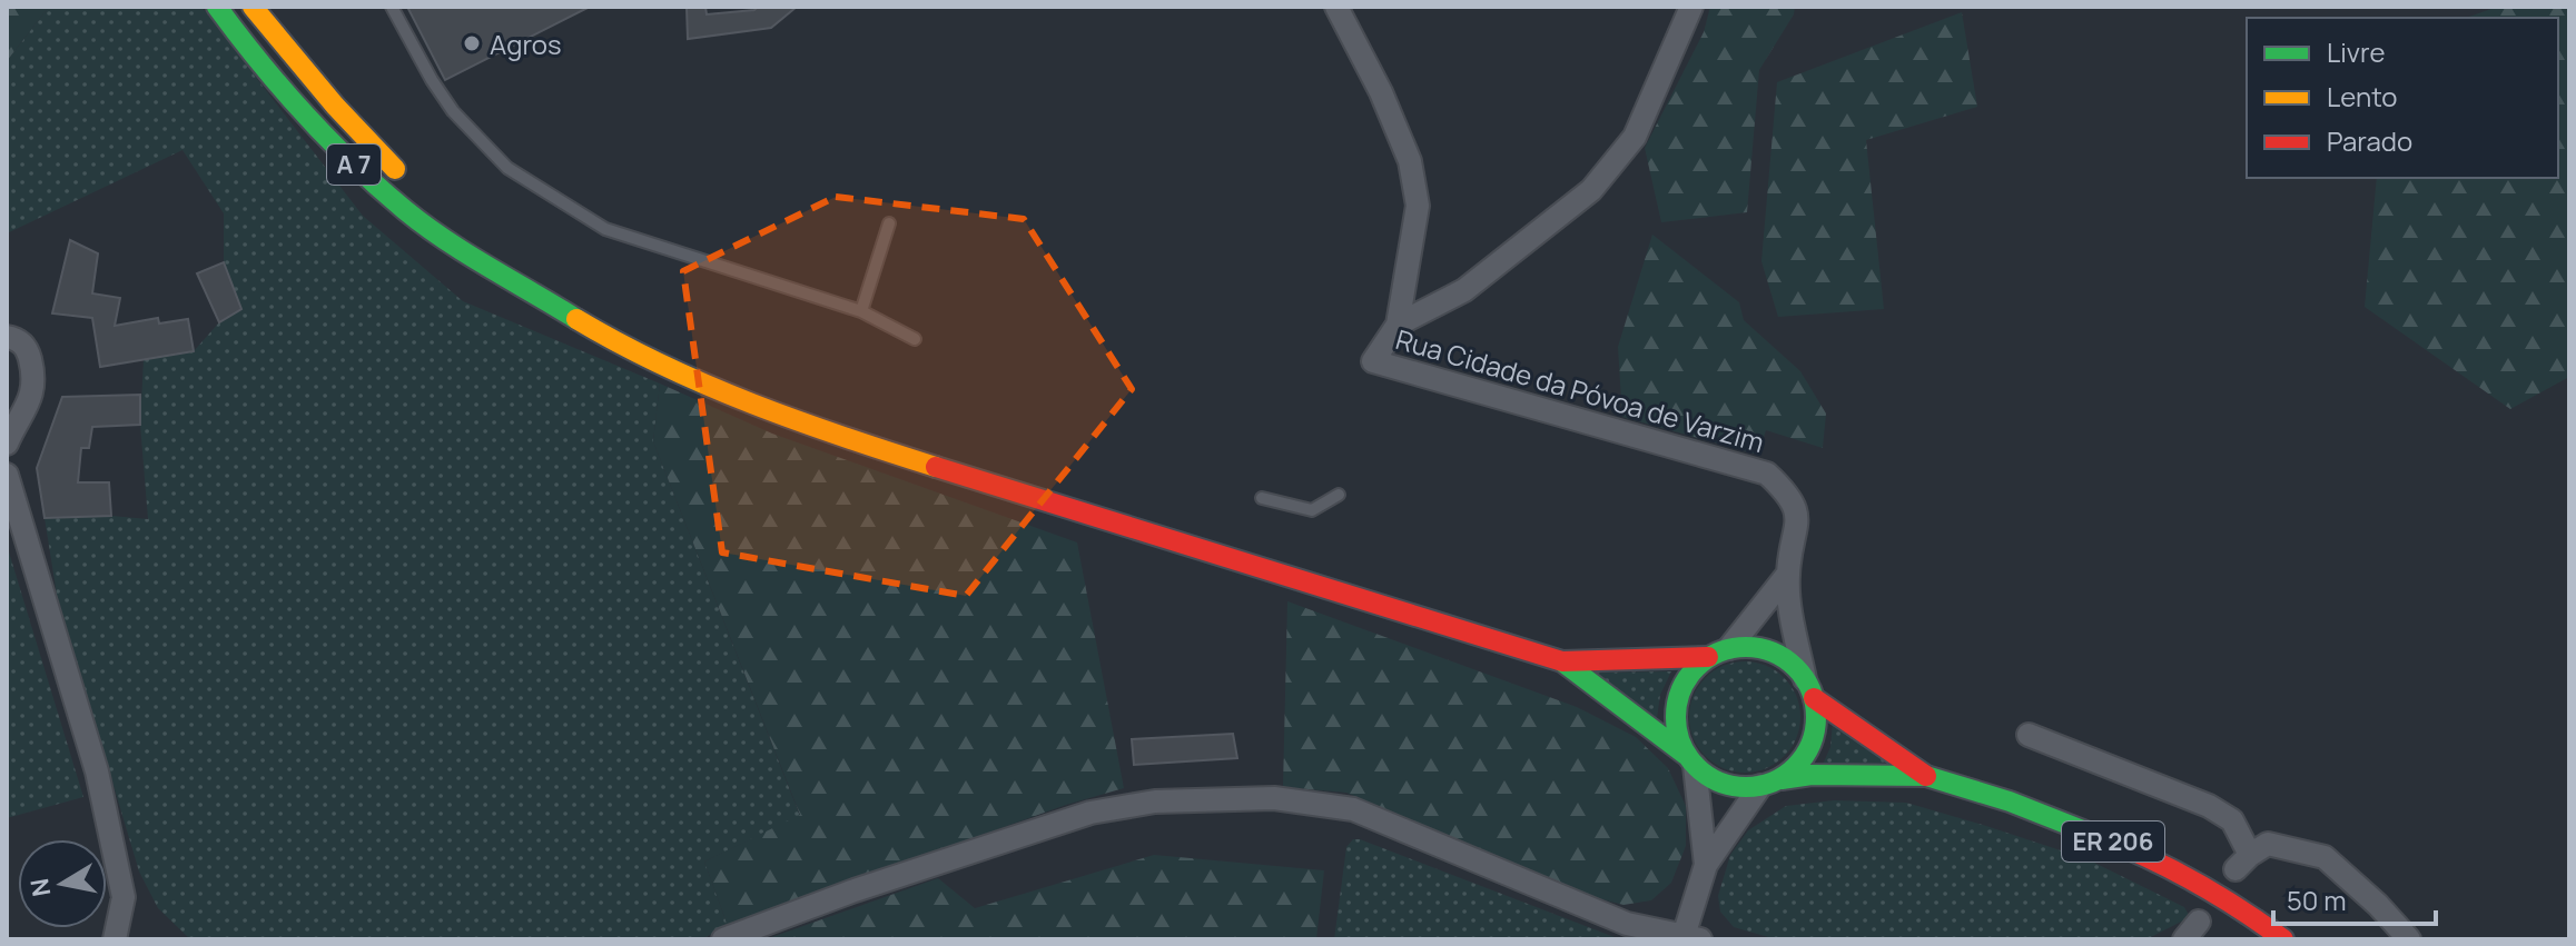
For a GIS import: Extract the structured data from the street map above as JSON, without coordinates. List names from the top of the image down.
{
  "streets": {
    "main road": ["A 7", "ER 206"],
    "street": ["Rua Cidade da Póvoa de Varzim"]
  },
  "places": ["Agros"],
  "legend": ["Livre", "Lento", "Parado"],
  "scale_bar": "50 m",
  "north": "left"
}
